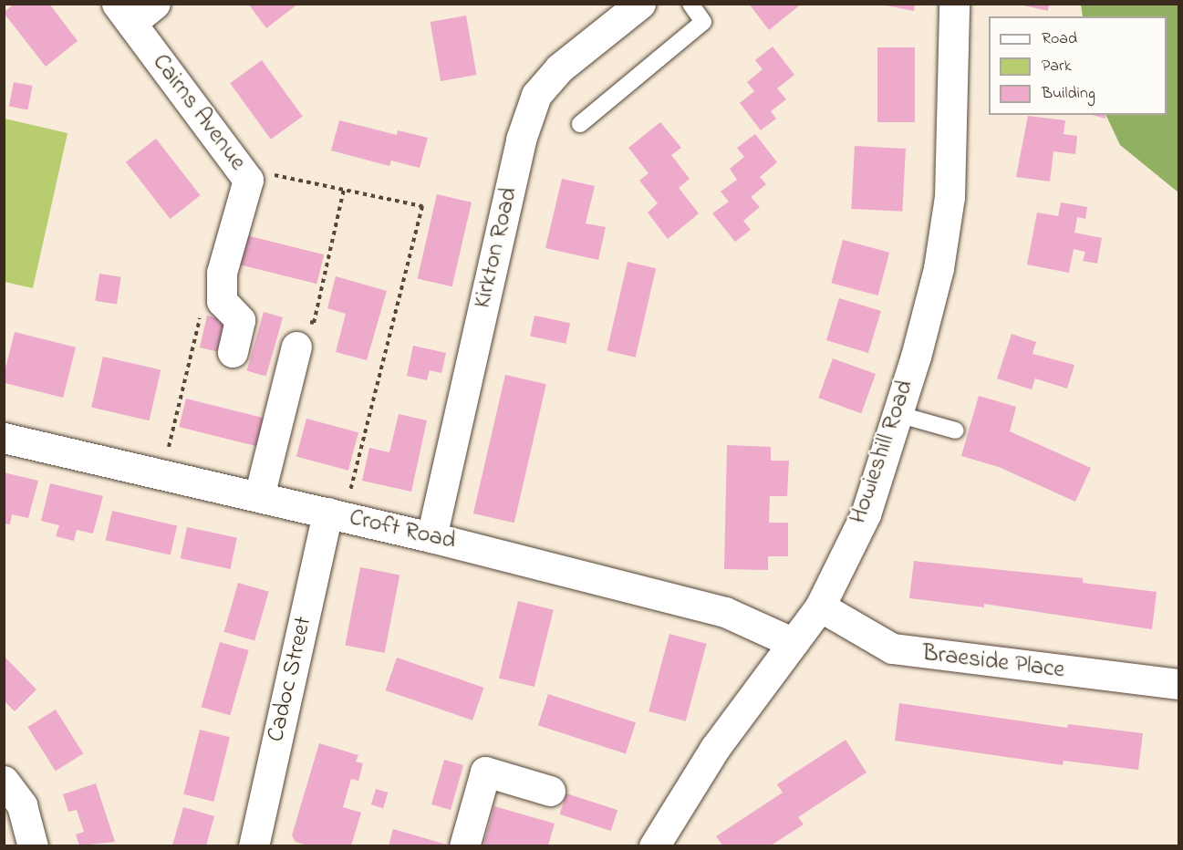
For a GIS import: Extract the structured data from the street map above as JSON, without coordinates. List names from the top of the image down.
{
  "streets": {
    "street": [
      "Cairns Avenue",
      "Kirkton Road",
      "Howieshill Road",
      "Croft Road",
      "Braeside Place",
      "Cadoc Street"
    ]
  },
  "crossings": [
    ["Kirkton Road", "Croft Road"],
    ["Howieshill Road", "Croft Road"],
    ["Howieshill Road", "Braeside Place"],
    ["Croft Road", "Cadoc Street"]
  ],
  "legend": ["Road", "Park", "Building"]
}
